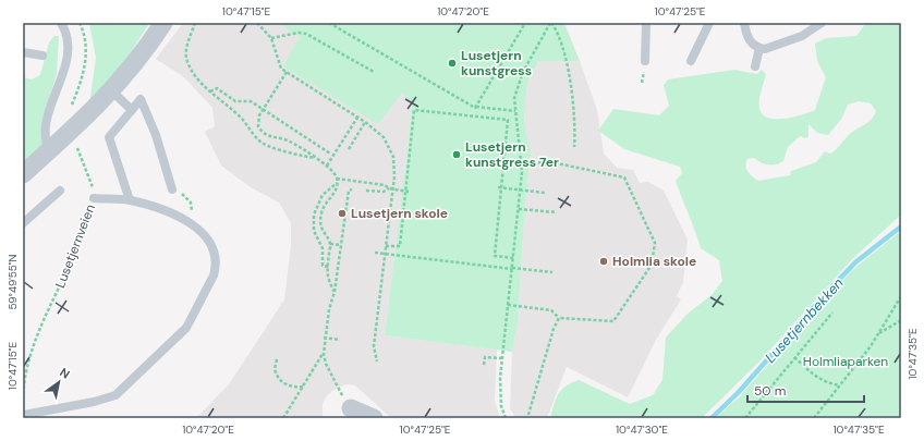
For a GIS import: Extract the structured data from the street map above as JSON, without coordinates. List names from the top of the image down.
{
  "streets": {
    "lane": ["Lusetjernveien"]
  },
  "water": ["Lusetjernbekken"],
  "parks": ["Holmliaparken"],
  "places": [
    "Lusetjern kunstgress",
    "Lusetjern kunstgress 7er",
    "Lusetjern skole",
    "Holmlia skole"
  ],
  "scale_bar": "50 m",
  "north": "top right",
  "coordinates": [
    "10°47'15\"E",
    "10°47'20\"E",
    "10°47'25\"E",
    "59°49'55\"N",
    "10°47'35\"E",
    "10°47'30\"E"
  ]
}
